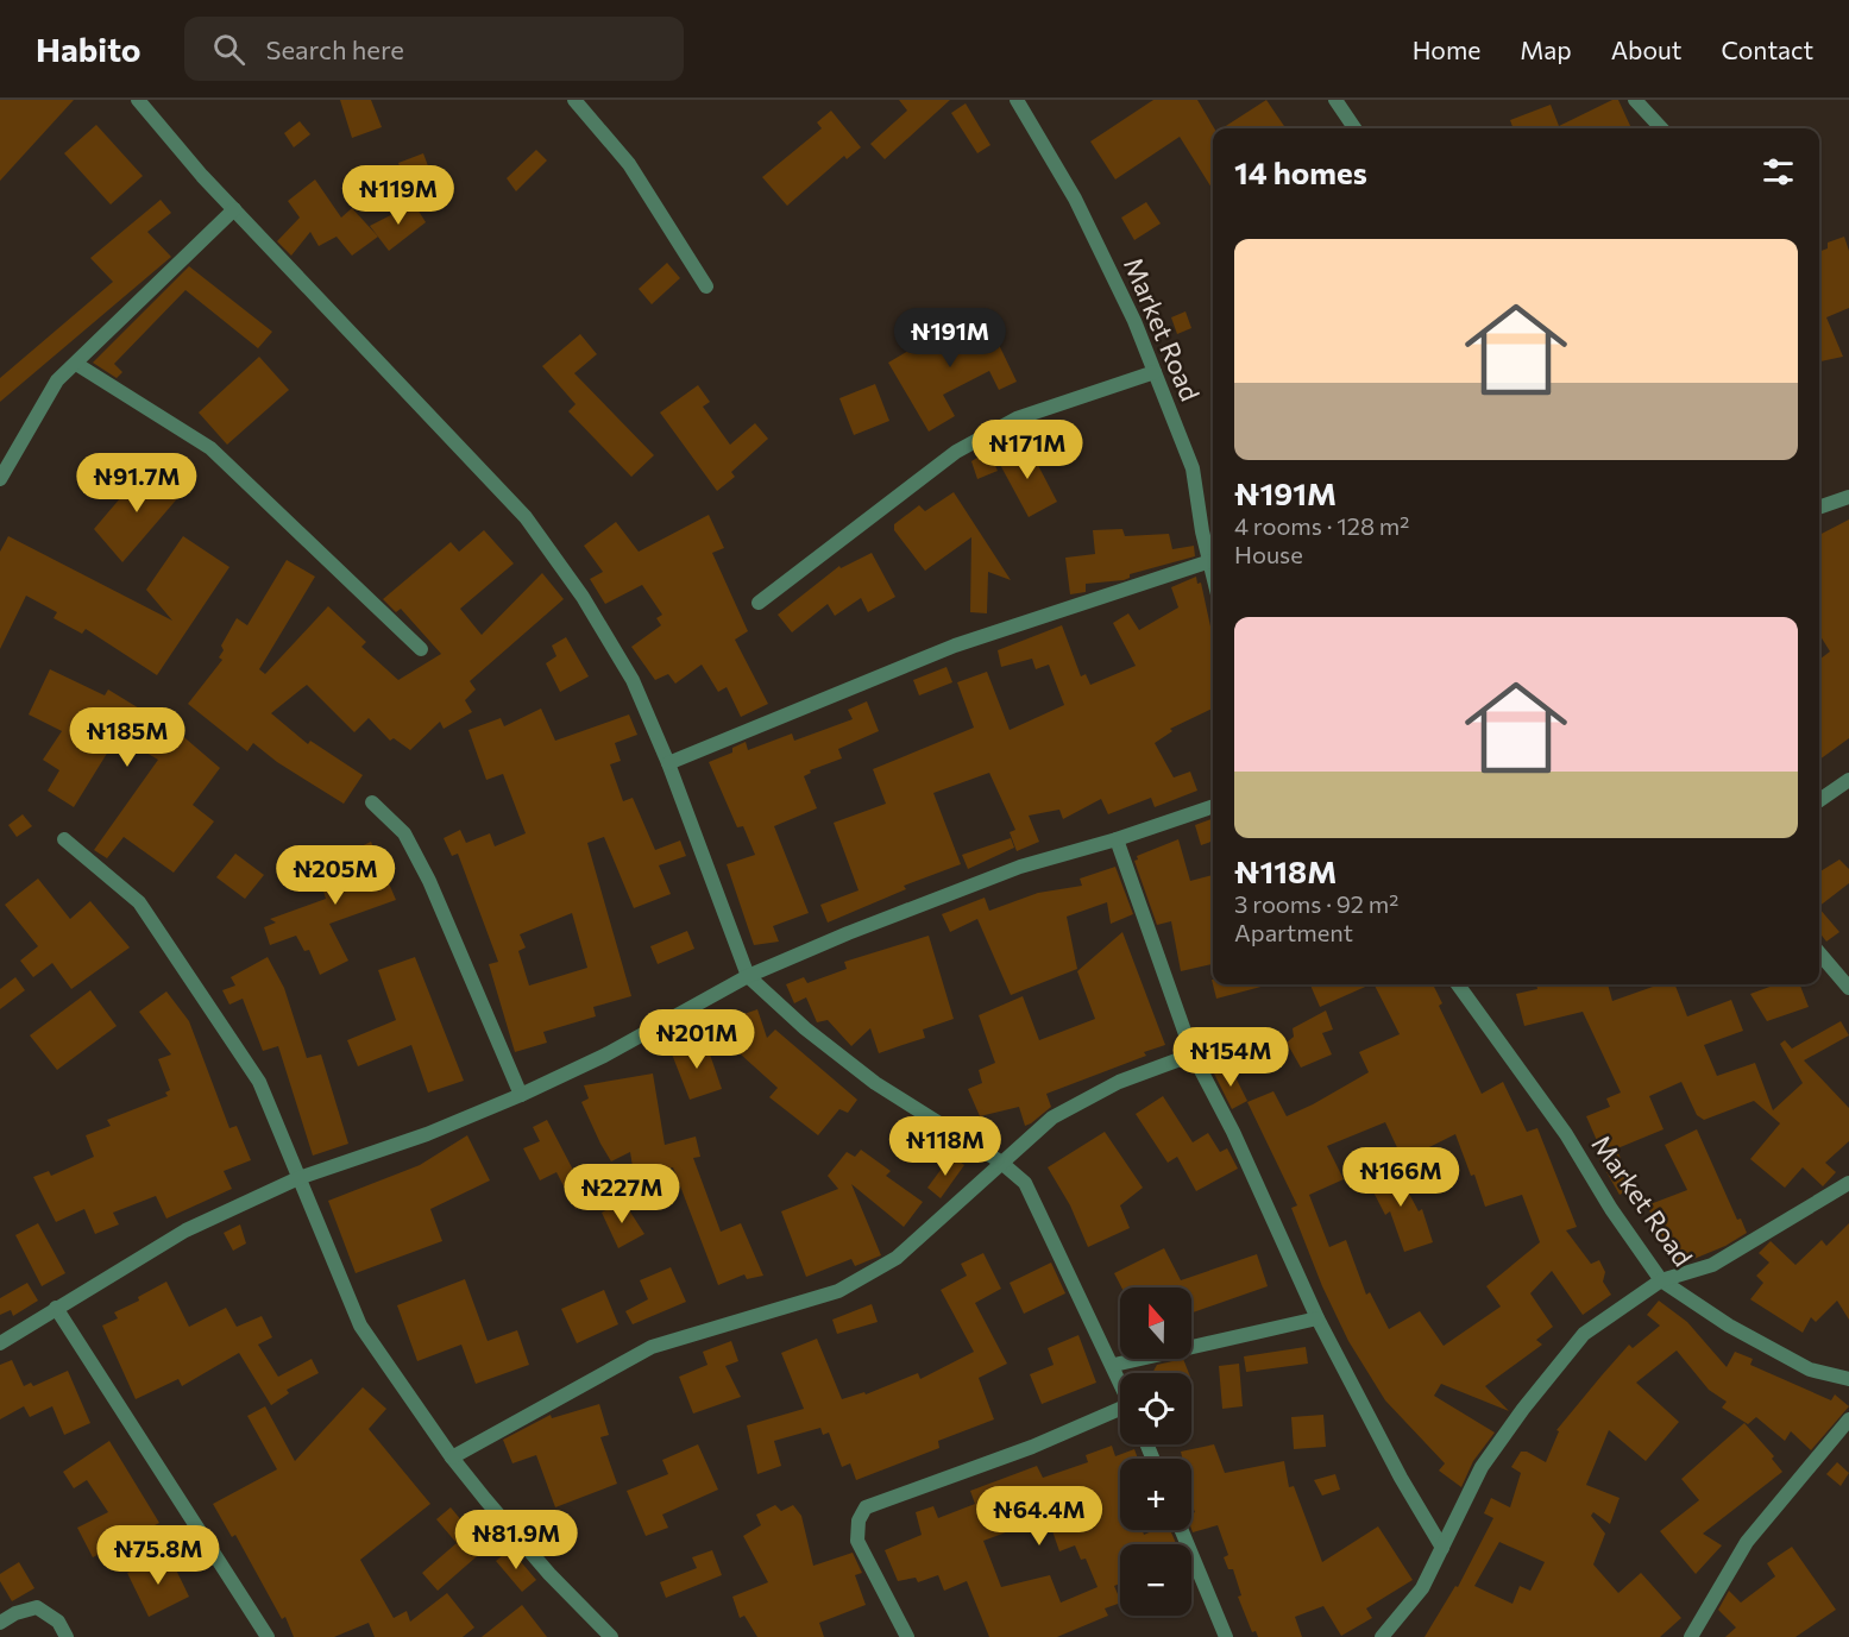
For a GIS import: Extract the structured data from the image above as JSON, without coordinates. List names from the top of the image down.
{
  "streets": {
    "street": ["Market Road"]
  },
  "north": "top",
  "page": {
    "header": "Habito",
    "search": "Search here",
    "nav": [
      "Home",
      "Map",
      "About",
      "Contact"
    ],
    "heading": "14 homes",
    "price": [
      "₦119M",
      "₦191M",
      "₦171M",
      "₦91.7M",
      "₦185M",
      "₦205M",
      "₦201M",
      "₦154M",
      "₦118M",
      "₦166M",
      "₦227M",
      "₦64.4M",
      "₦81.9M",
      "₦75.8M"
    ],
    "list": [
      {
        "name": "₦191M",
        "note": "4 rooms · 128 m² · House"
      },
      {
        "name": "₦118M",
        "note": "3 rooms · 92 m² · Apartment"
      }
    ],
    "map_buttons": ["+", "−"]
  }
}
